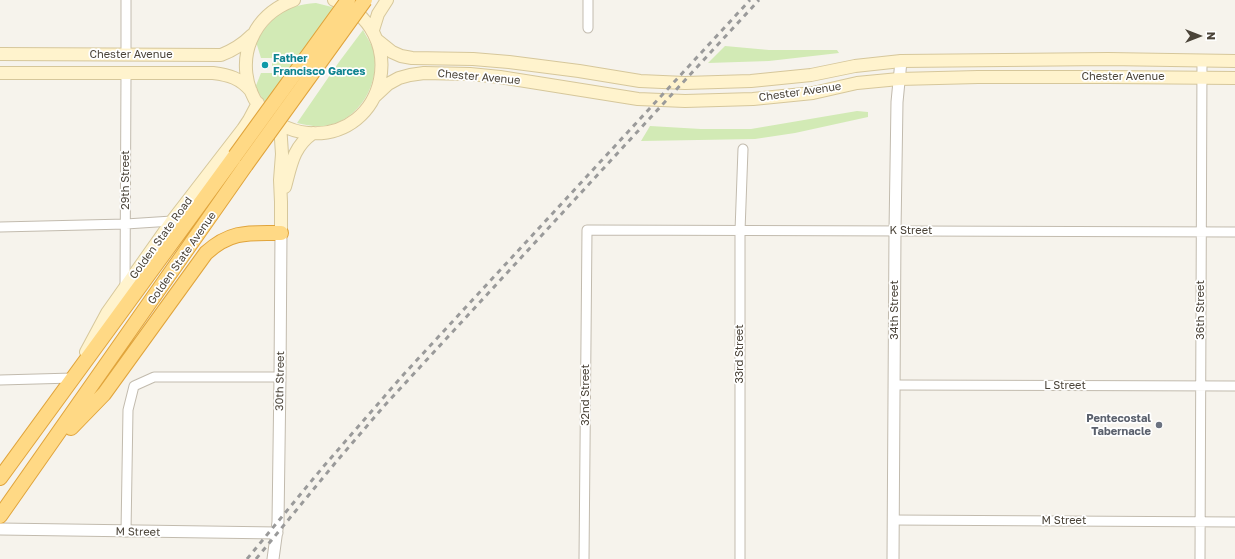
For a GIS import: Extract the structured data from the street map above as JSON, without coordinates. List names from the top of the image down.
{
  "streets": {
    "highway": ["Golden State Avenue"],
    "main road": ["Chester Avenue", "Golden State Road", "30th Street"],
    "street": [
      "29th Street",
      "K Street",
      "34th Street",
      "36th Street",
      "33rd Street",
      "L Street",
      "32nd Street",
      "M Street"
    ]
  },
  "crossings": [
    ["Chester Avenue", "29th Street"],
    ["Chester Avenue", "34th Street"],
    ["Chester Avenue", "36th Street"],
    ["29th Street", "Golden State Road"],
    ["K Street", "34th Street"],
    ["K Street", "36th Street"],
    ["K Street", "33rd Street"],
    ["K Street", "32nd Street"],
    ["Golden State Road", "Golden State Avenue"],
    ["34th Street", "L Street"],
    ["34th Street", "M Street"],
    ["36th Street", "L Street"],
    ["36th Street", "M Street"],
    ["30th Street", "M Street"]
  ],
  "places": ["Father Francisco Garces", "Pentecostal Tabernacle"],
  "north": "right"
}
